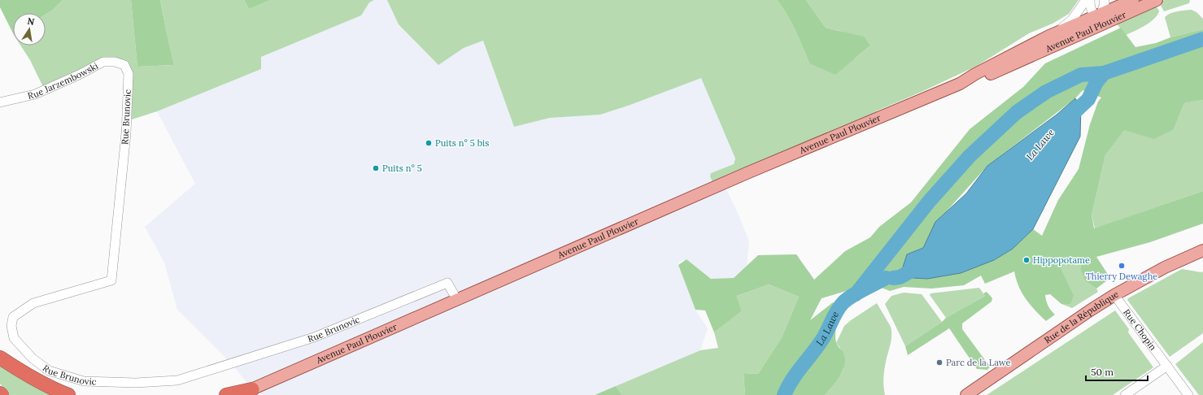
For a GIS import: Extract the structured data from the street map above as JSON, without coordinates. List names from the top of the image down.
{
  "streets": {
    "main road": ["Avenue Paul Plouvier", "Rue de la République"],
    "street": ["Rue Jarzembowski", "Rue Brunovic", "Rue Chopin"]
  },
  "crossings": [
    ["Avenue Paul Plouvier", "Rue Brunovic"],
    ["Rue Jarzembowski", "Rue Brunovic"],
    ["Rue de la République", "Rue Chopin"]
  ],
  "water": ["La Lawe"],
  "places": [
    "Puits n° 5 bis",
    "Puits n° 5",
    "Hippopotame",
    "Thierry Dewaghe",
    "Parc de la Lawe"
  ],
  "scale_bar": "50 m",
  "north": "top"
}
